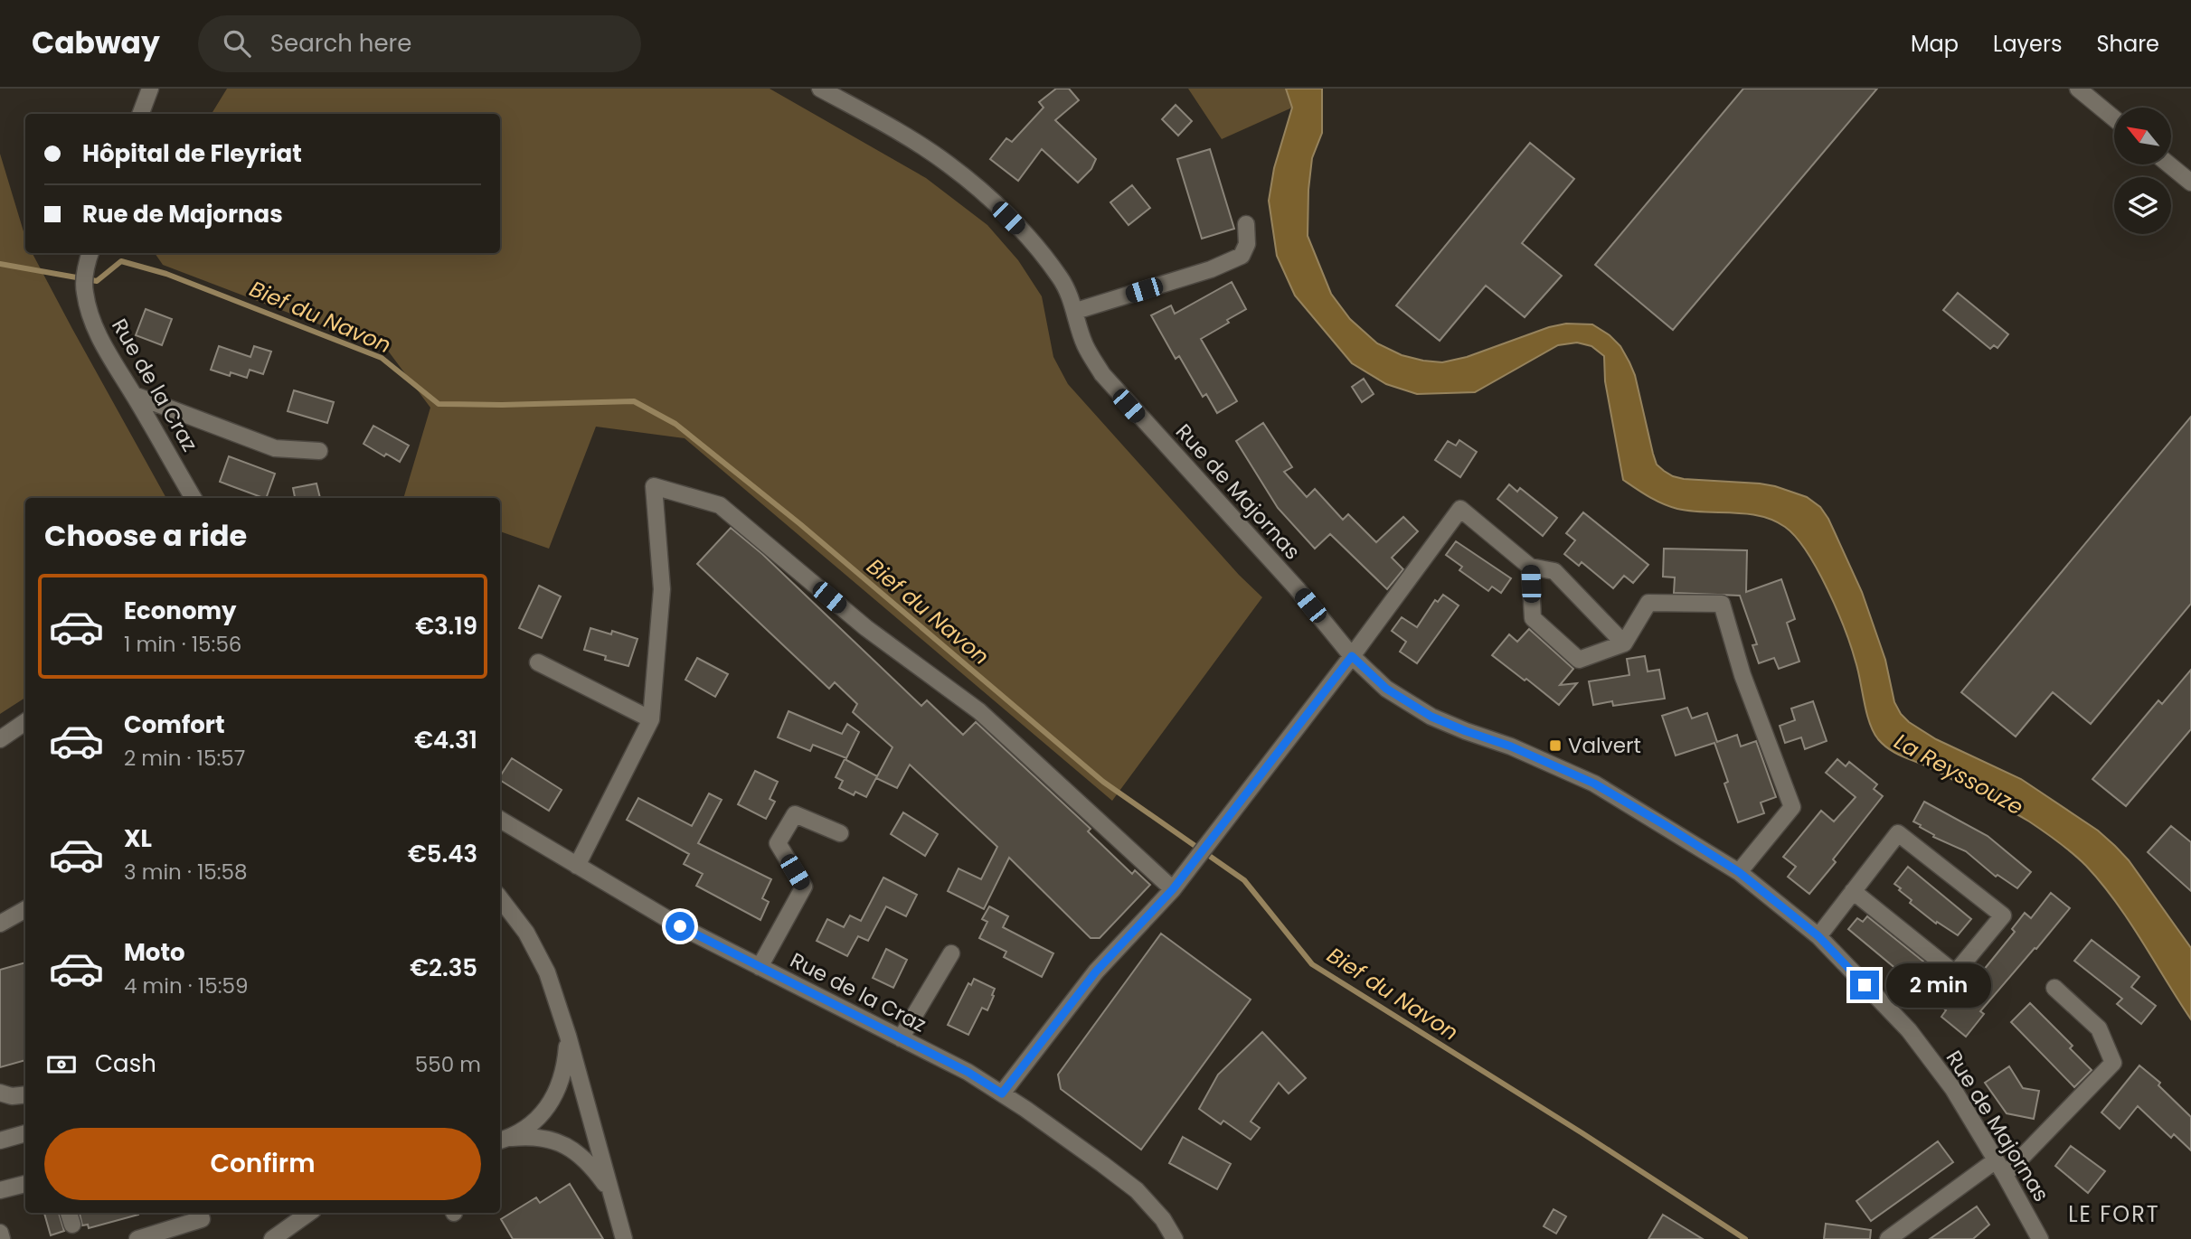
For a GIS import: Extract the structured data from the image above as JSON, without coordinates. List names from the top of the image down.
{
  "streets": {
    "street": ["Rue de la Craz", "Rue de Majornas"]
  },
  "districts": ["LE FORT"],
  "water": ["Bief du Navon", "La Reyssouze"],
  "places": {
    "transit": ["Valvert"]
  },
  "north": "top left",
  "page": {
    "header": "Cabway",
    "search": "Search here",
    "nav": ["Map", "Layers", "Share"],
    "banner": ["Hôpital de Fleyriat", "Rue de Majornas"],
    "heading": "Choose a ride",
    "list": [
      {
        "name": "Economy",
        "note": "1 min · 15:56",
        "value": "€3.19"
      },
      {
        "name": "Comfort",
        "note": "2 min · 15:57",
        "value": "€4.31"
      },
      {
        "name": "XL",
        "note": "3 min · 15:58",
        "value": "€5.43"
      },
      {
        "name": "Moto",
        "note": "4 min · 15:59",
        "value": "€2.35"
      }
    ],
    "bubble": "2 min",
    "pay": ["Cash", "550 m"],
    "buttons": "Confirm"
  }
}
